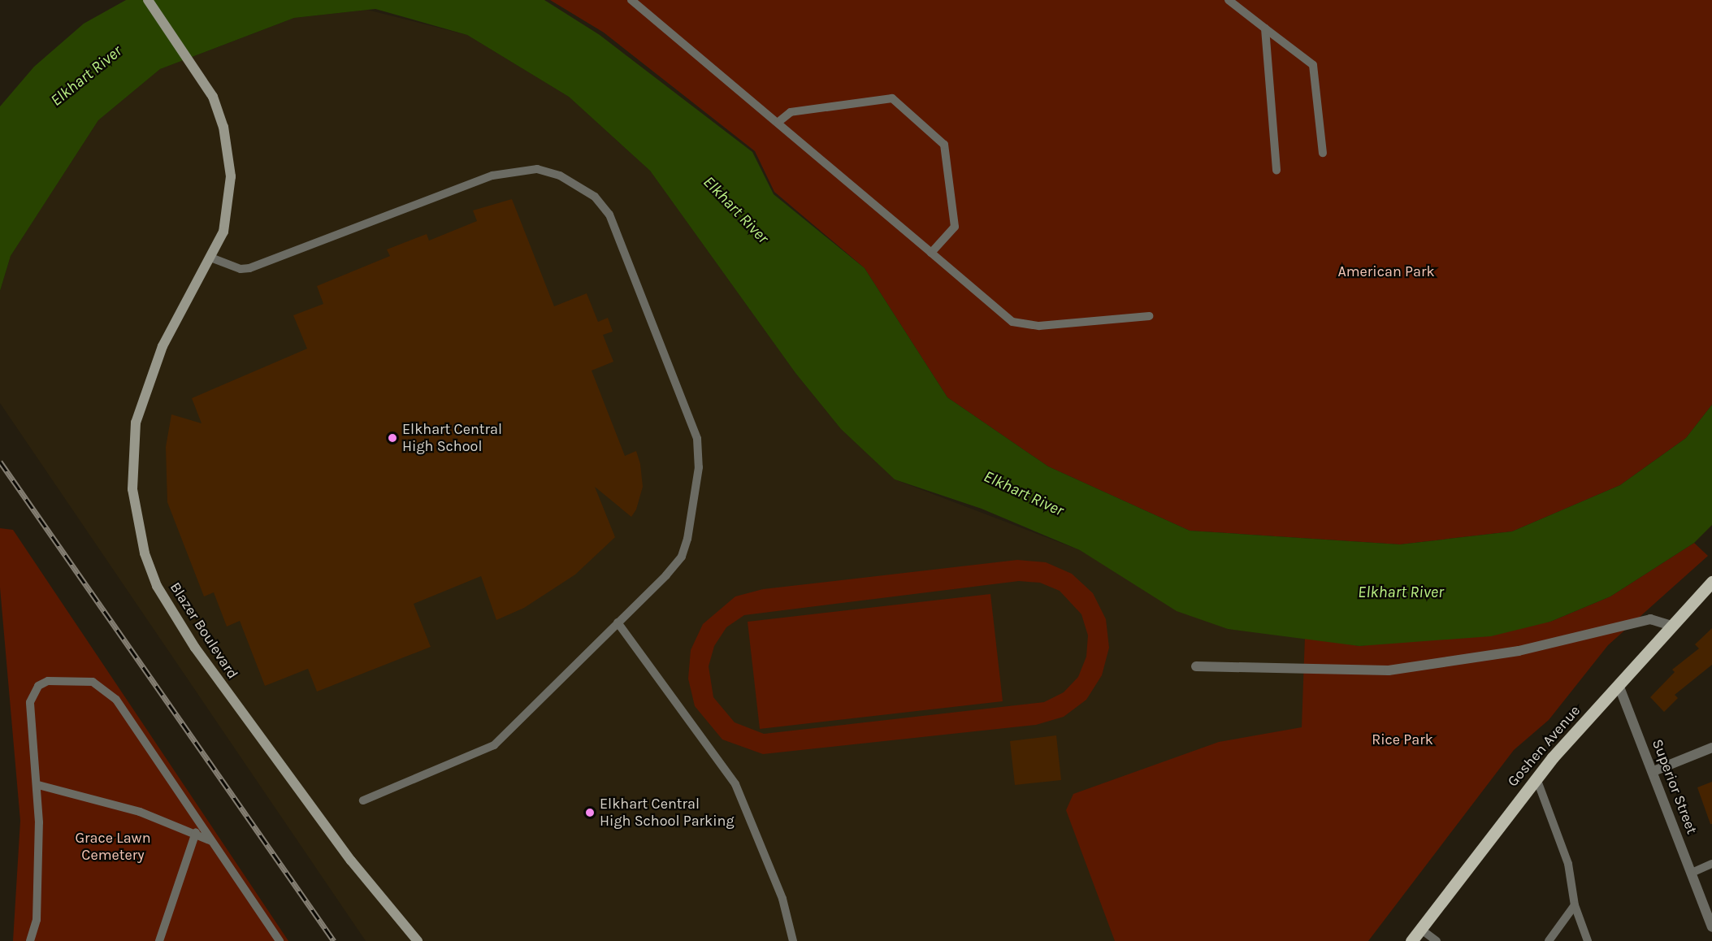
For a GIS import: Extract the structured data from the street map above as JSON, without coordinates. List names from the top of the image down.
{
  "streets": {
    "main road": ["Blazer Boulevard", "Goshen Avenue"],
    "street": ["Superior Street"]
  },
  "crossings": [
    ["Goshen Avenue", "Superior Street"]
  ],
  "water": ["Elkhart River"],
  "parks": ["American Park", "Rice Park", "Grace Lawn Cemetery"],
  "places": ["Elkhart Central High School", "Elkhart Central High School Parking"]
}
